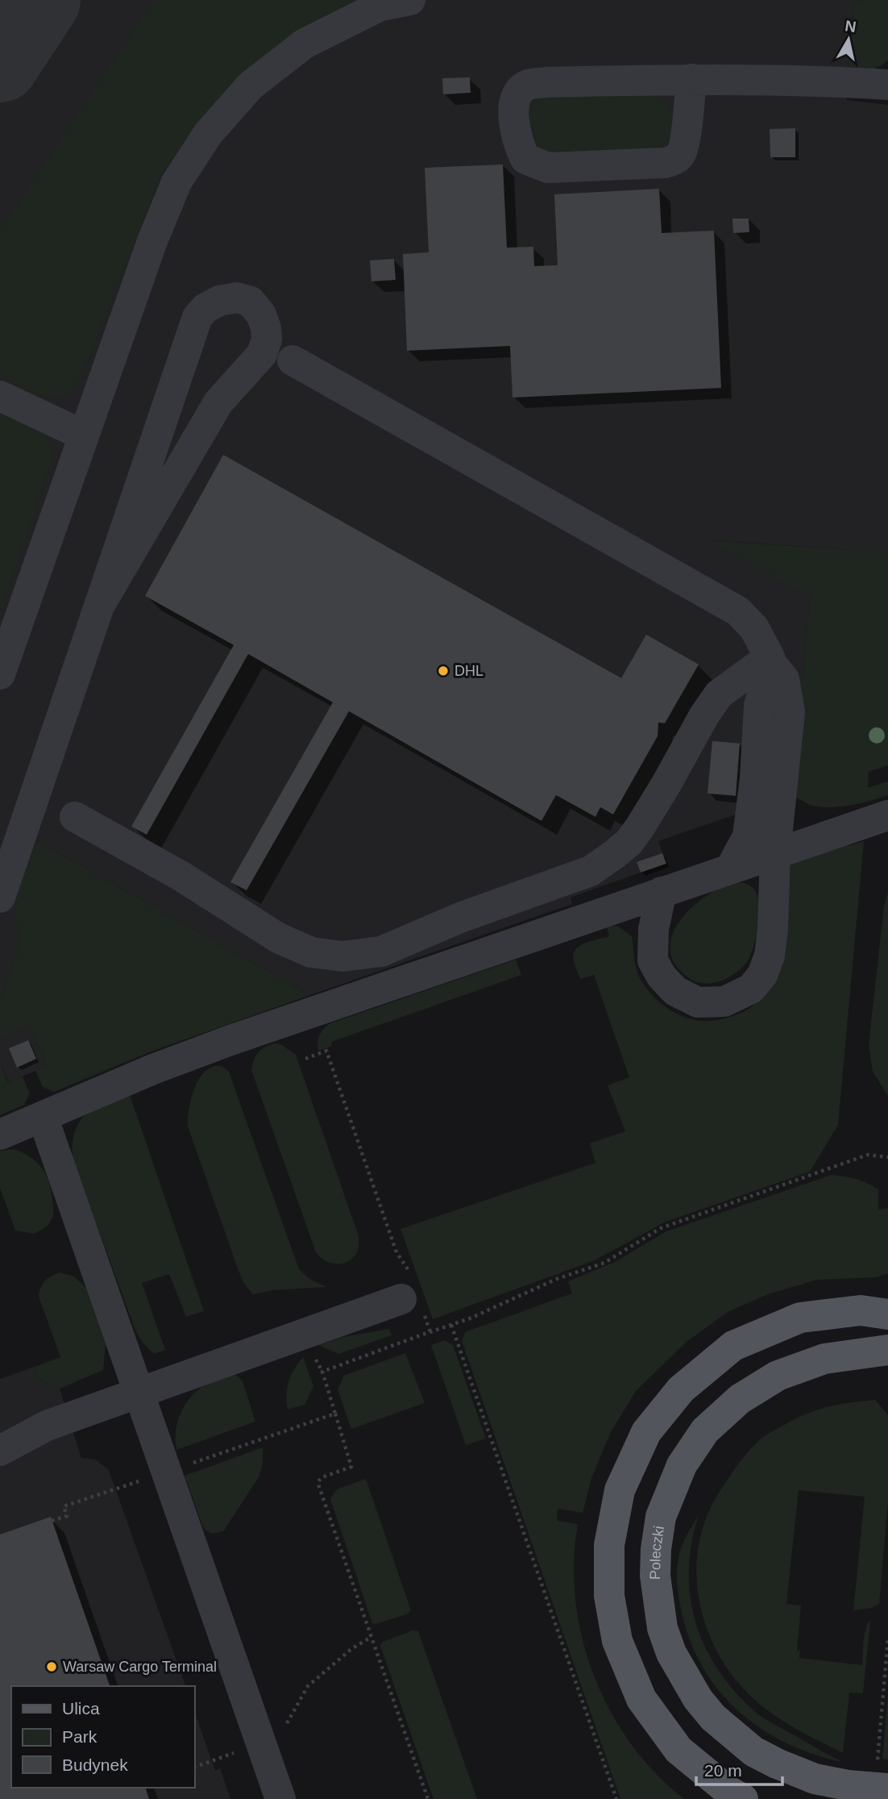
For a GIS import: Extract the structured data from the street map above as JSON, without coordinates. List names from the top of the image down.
{
  "streets": {
    "main road": ["Poleczki"]
  },
  "places": ["DHL", "Warsaw Cargo Terminal"],
  "legend": ["Ulica", "Park", "Budynek"],
  "scale_bar": "20 m",
  "north": "top"
}
